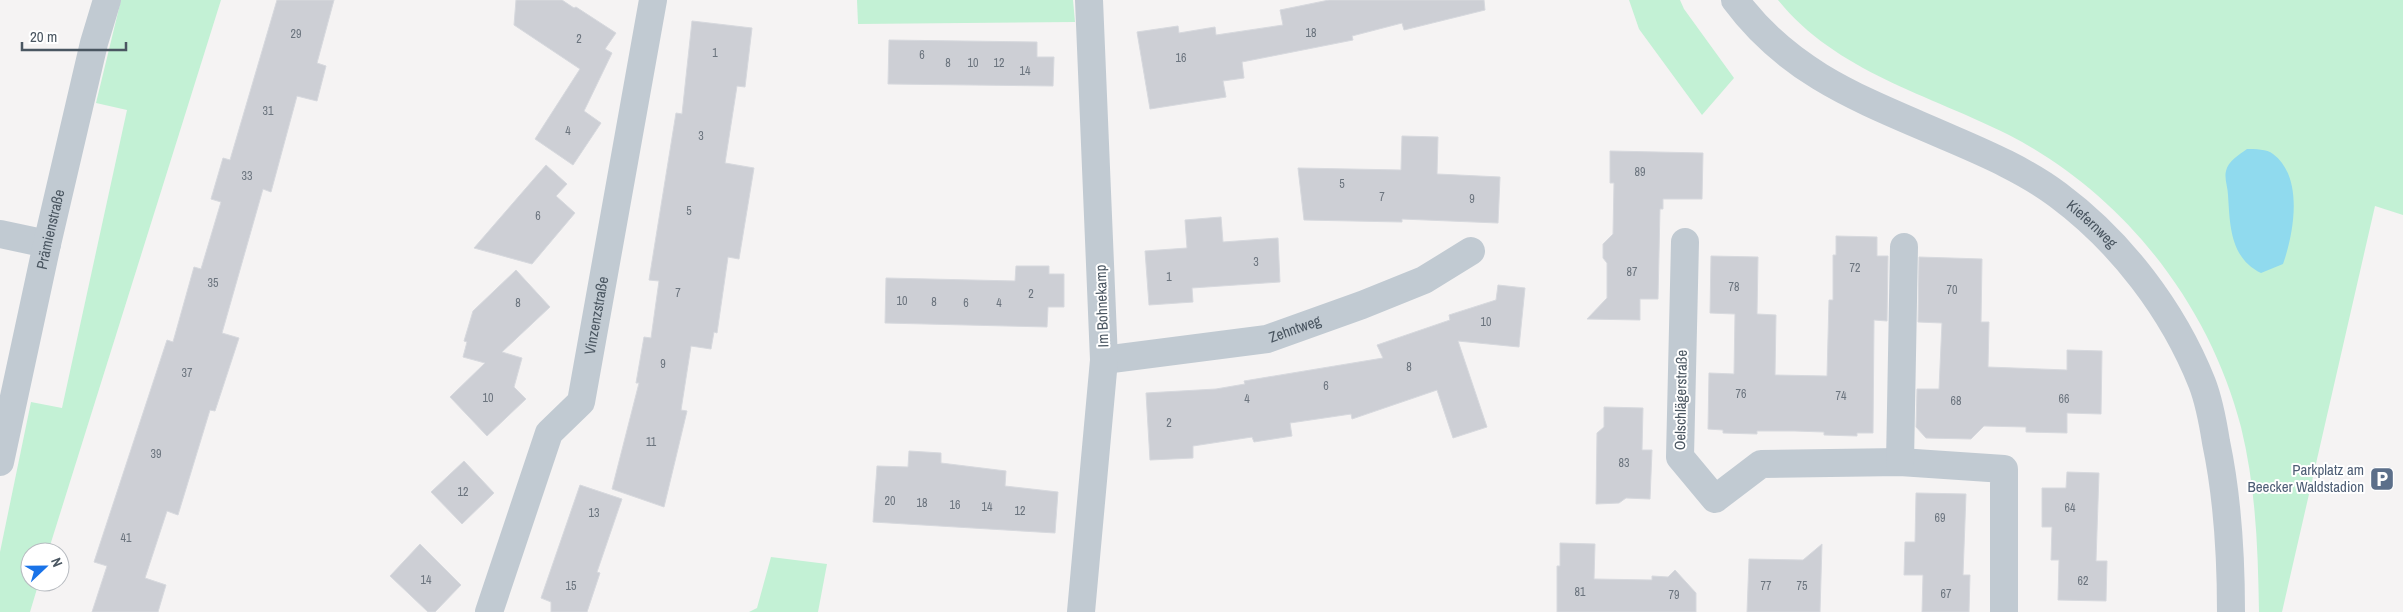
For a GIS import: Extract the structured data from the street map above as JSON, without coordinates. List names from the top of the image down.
{
  "streets": {
    "street": [
      "Kiefernweg",
      "Prämienstraße",
      "Im Bohnekamp",
      "Vinzenzstraße",
      "Zehntweg",
      "Oelschlägerstraße"
    ]
  },
  "crossings": [
    ["Im Bohnekamp", "Zehntweg"]
  ],
  "places": {
    "parking": ["Parkplatz am Beecker Waldstadion"]
  },
  "house_numbers": [
    "18",
    "29",
    "2",
    "1",
    "6",
    "16",
    "8",
    "10",
    "12",
    "14",
    "31",
    "4",
    "3",
    "89",
    "33",
    "5",
    "7",
    "9",
    "5",
    "6",
    "3",
    "72",
    "87",
    "1",
    "35",
    "78",
    "70",
    "7",
    "2",
    "10",
    "8",
    "8",
    "6",
    "4",
    "10",
    "9",
    "8",
    "37",
    "6",
    "76",
    "74",
    "10",
    "4",
    "66",
    "68",
    "2",
    "11",
    "39",
    "83",
    "12",
    "20",
    "18",
    "16",
    "14",
    "64",
    "12",
    "13",
    "69",
    "41",
    "14",
    "62",
    "15",
    "77",
    "75",
    "81",
    "67",
    "79"
  ],
  "scale_bar": "20 m",
  "north": "right"
}
